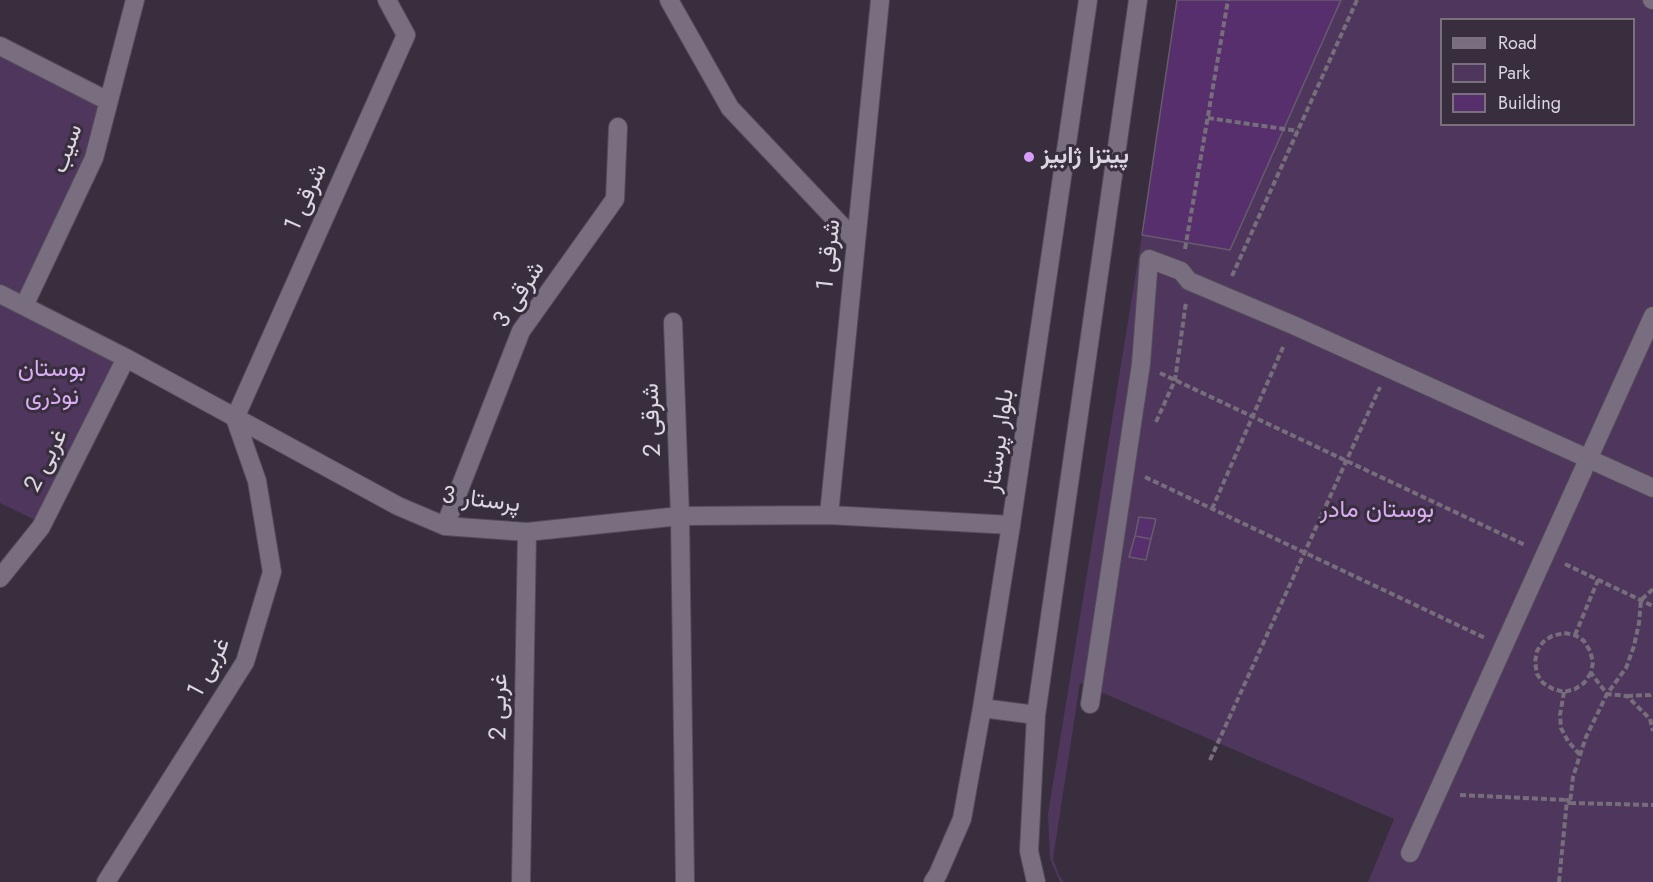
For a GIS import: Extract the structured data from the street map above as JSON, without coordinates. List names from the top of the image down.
{
  "streets": {
    "street": [
      "سیب",
      "شرقی 1",
      "شرقی 3",
      "شرقی 2",
      "بلوار پرستار",
      "غربی 2",
      "پرستار 3",
      "غربی 1"
    ]
  },
  "crossings": [
    ["سیب", "پرستار 3"],
    ["شرقی 1", "پرستار 3"],
    ["شرقی 1", "غربی 1"],
    ["شرقی 3", "پرستار 3"],
    ["شرقی 2", "پرستار 3"],
    ["بلوار پرستار", "پرستار 3"],
    ["غربی 2", "پرستار 3"],
    ["پرستار 3", "غربی 1"]
  ],
  "parks": ["بوستان نوذری", "بوستان مادر"],
  "places": ["پیتزا ژابیز"],
  "legend": ["Road", "Park", "Building"]
}
